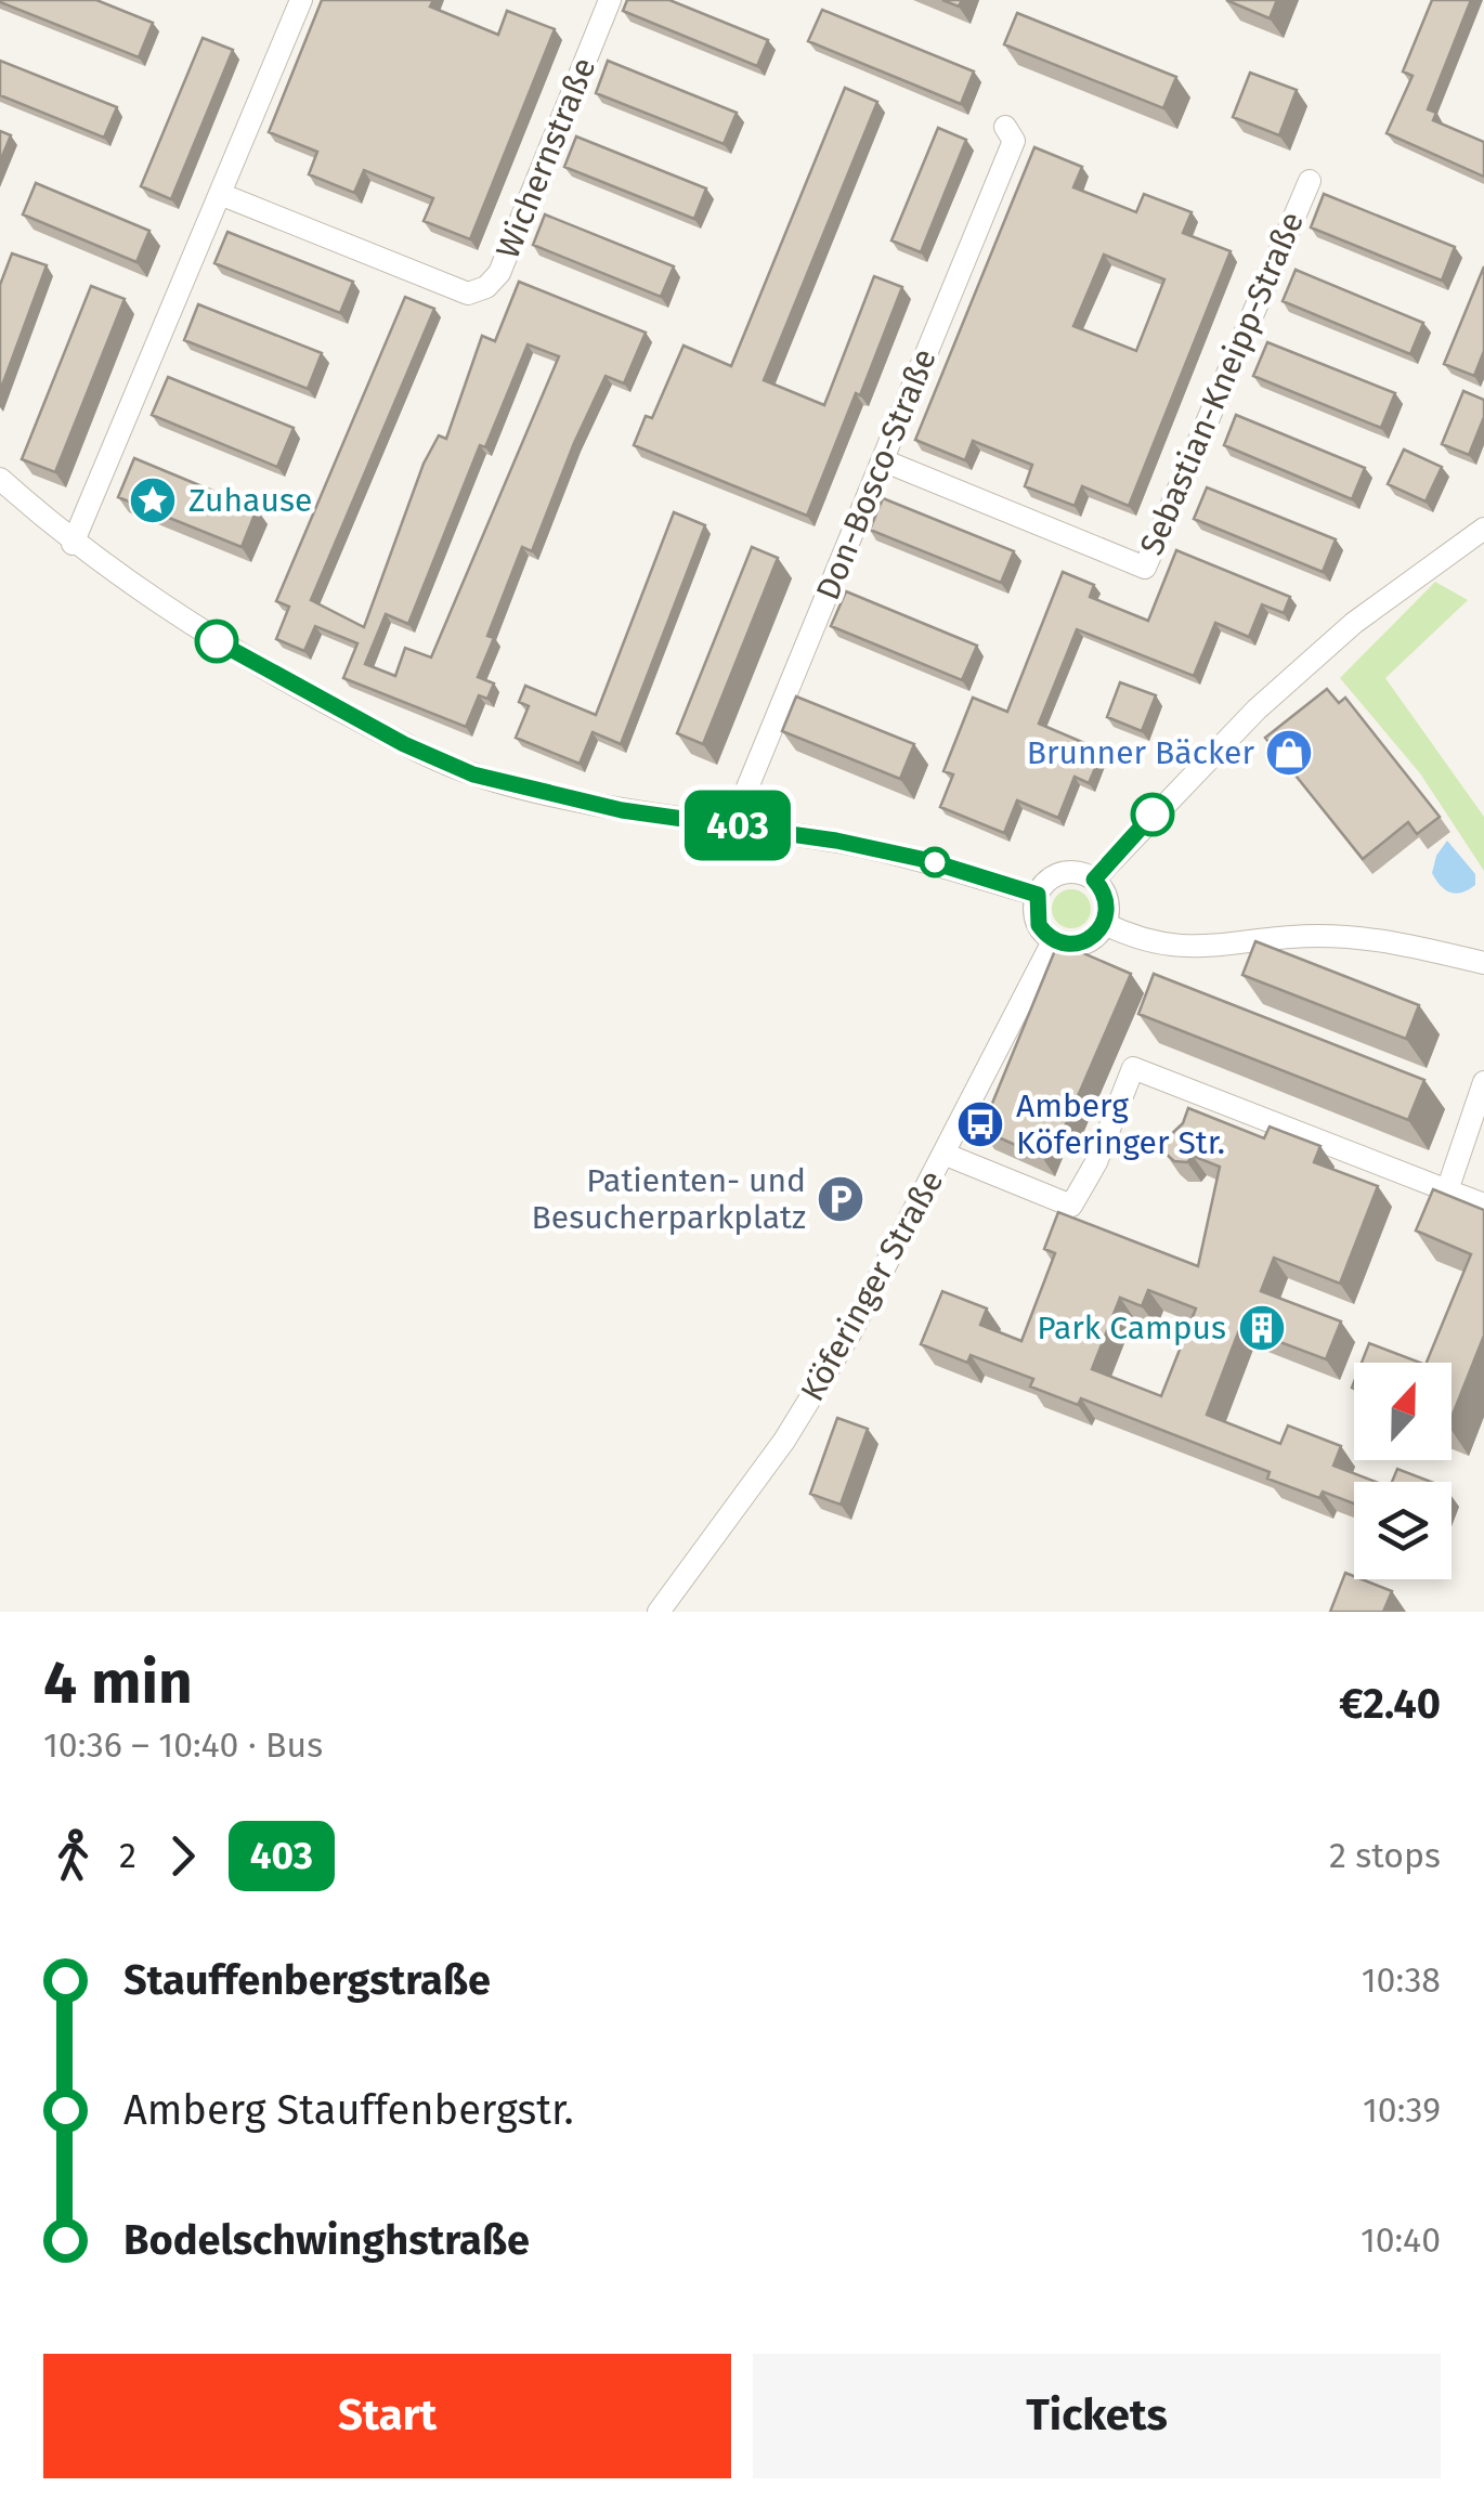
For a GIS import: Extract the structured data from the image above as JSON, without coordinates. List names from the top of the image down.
{
  "streets": {
    "street": [
      "Wichernstraße",
      "Sebastian-Kneipp-Straße",
      "Don-Bosco-Straße",
      "Köferinger Straße"
    ]
  },
  "crossings": [
    ["Sebastian-Kneipp-Straße", "Don-Bosco-Straße"]
  ],
  "places": {
    "place": ["Zuhause"],
    "shop": ["Brunner Bäcker"],
    "bus stop": ["Amberg Köferinger Str."],
    "parking": ["Patienten- und Besucherparkplatz"],
    "building": ["Park Campus"]
  },
  "lines": ["bus line 403"],
  "north": "top",
  "page": {
    "on_map": "403",
    "heading": ["4 min", "10:36 – 10:40 · Bus", "€2.40"],
    "legs": ["2", "403", "2 stops"],
    "list": [
      {
        "name": "Stauffenbergstraße",
        "value": "10:38"
      },
      {
        "name": "Amberg Stauffenbergstr.",
        "value": "10:39"
      },
      {
        "name": "Bodelschwinghstraße",
        "value": "10:40"
      }
    ],
    "buttons": ["Start", "Tickets"]
  }
}
